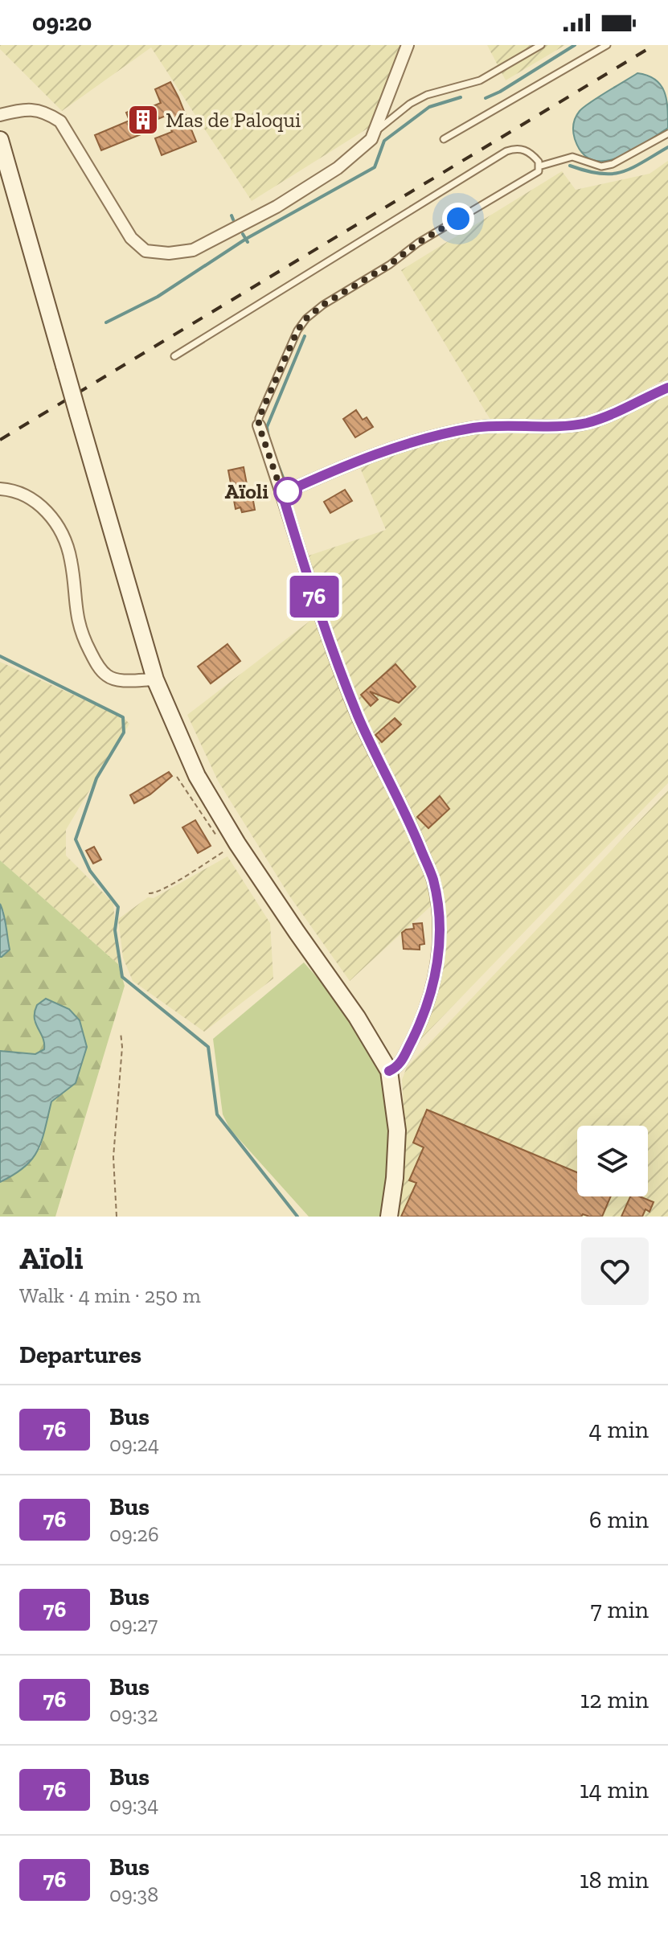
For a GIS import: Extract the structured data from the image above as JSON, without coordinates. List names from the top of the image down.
{
  "places": {
    "building": ["Mas de Paloqui"],
    "other": ["Aïoli"]
  },
  "lines": ["bus line 76"],
  "page": {
    "status": "09:20",
    "on_map": "76",
    "heading": [
      ["Aïoli", "Walk · 4 min · 250 m"],
      "Departures"
    ],
    "list": [
      {
        "mark": "76",
        "name": "Bus",
        "note": "09:24",
        "value": "4 min"
      },
      {
        "mark": "76",
        "name": "Bus",
        "note": "09:26",
        "value": "6 min"
      },
      {
        "mark": "76",
        "name": "Bus",
        "note": "09:27",
        "value": "7 min"
      },
      {
        "mark": "76",
        "name": "Bus",
        "note": "09:32",
        "value": "12 min"
      },
      {
        "mark": "76",
        "name": "Bus",
        "note": "09:34",
        "value": "14 min"
      },
      {
        "mark": "76",
        "name": "Bus",
        "note": "09:38",
        "value": "18 min"
      }
    ]
  }
}
